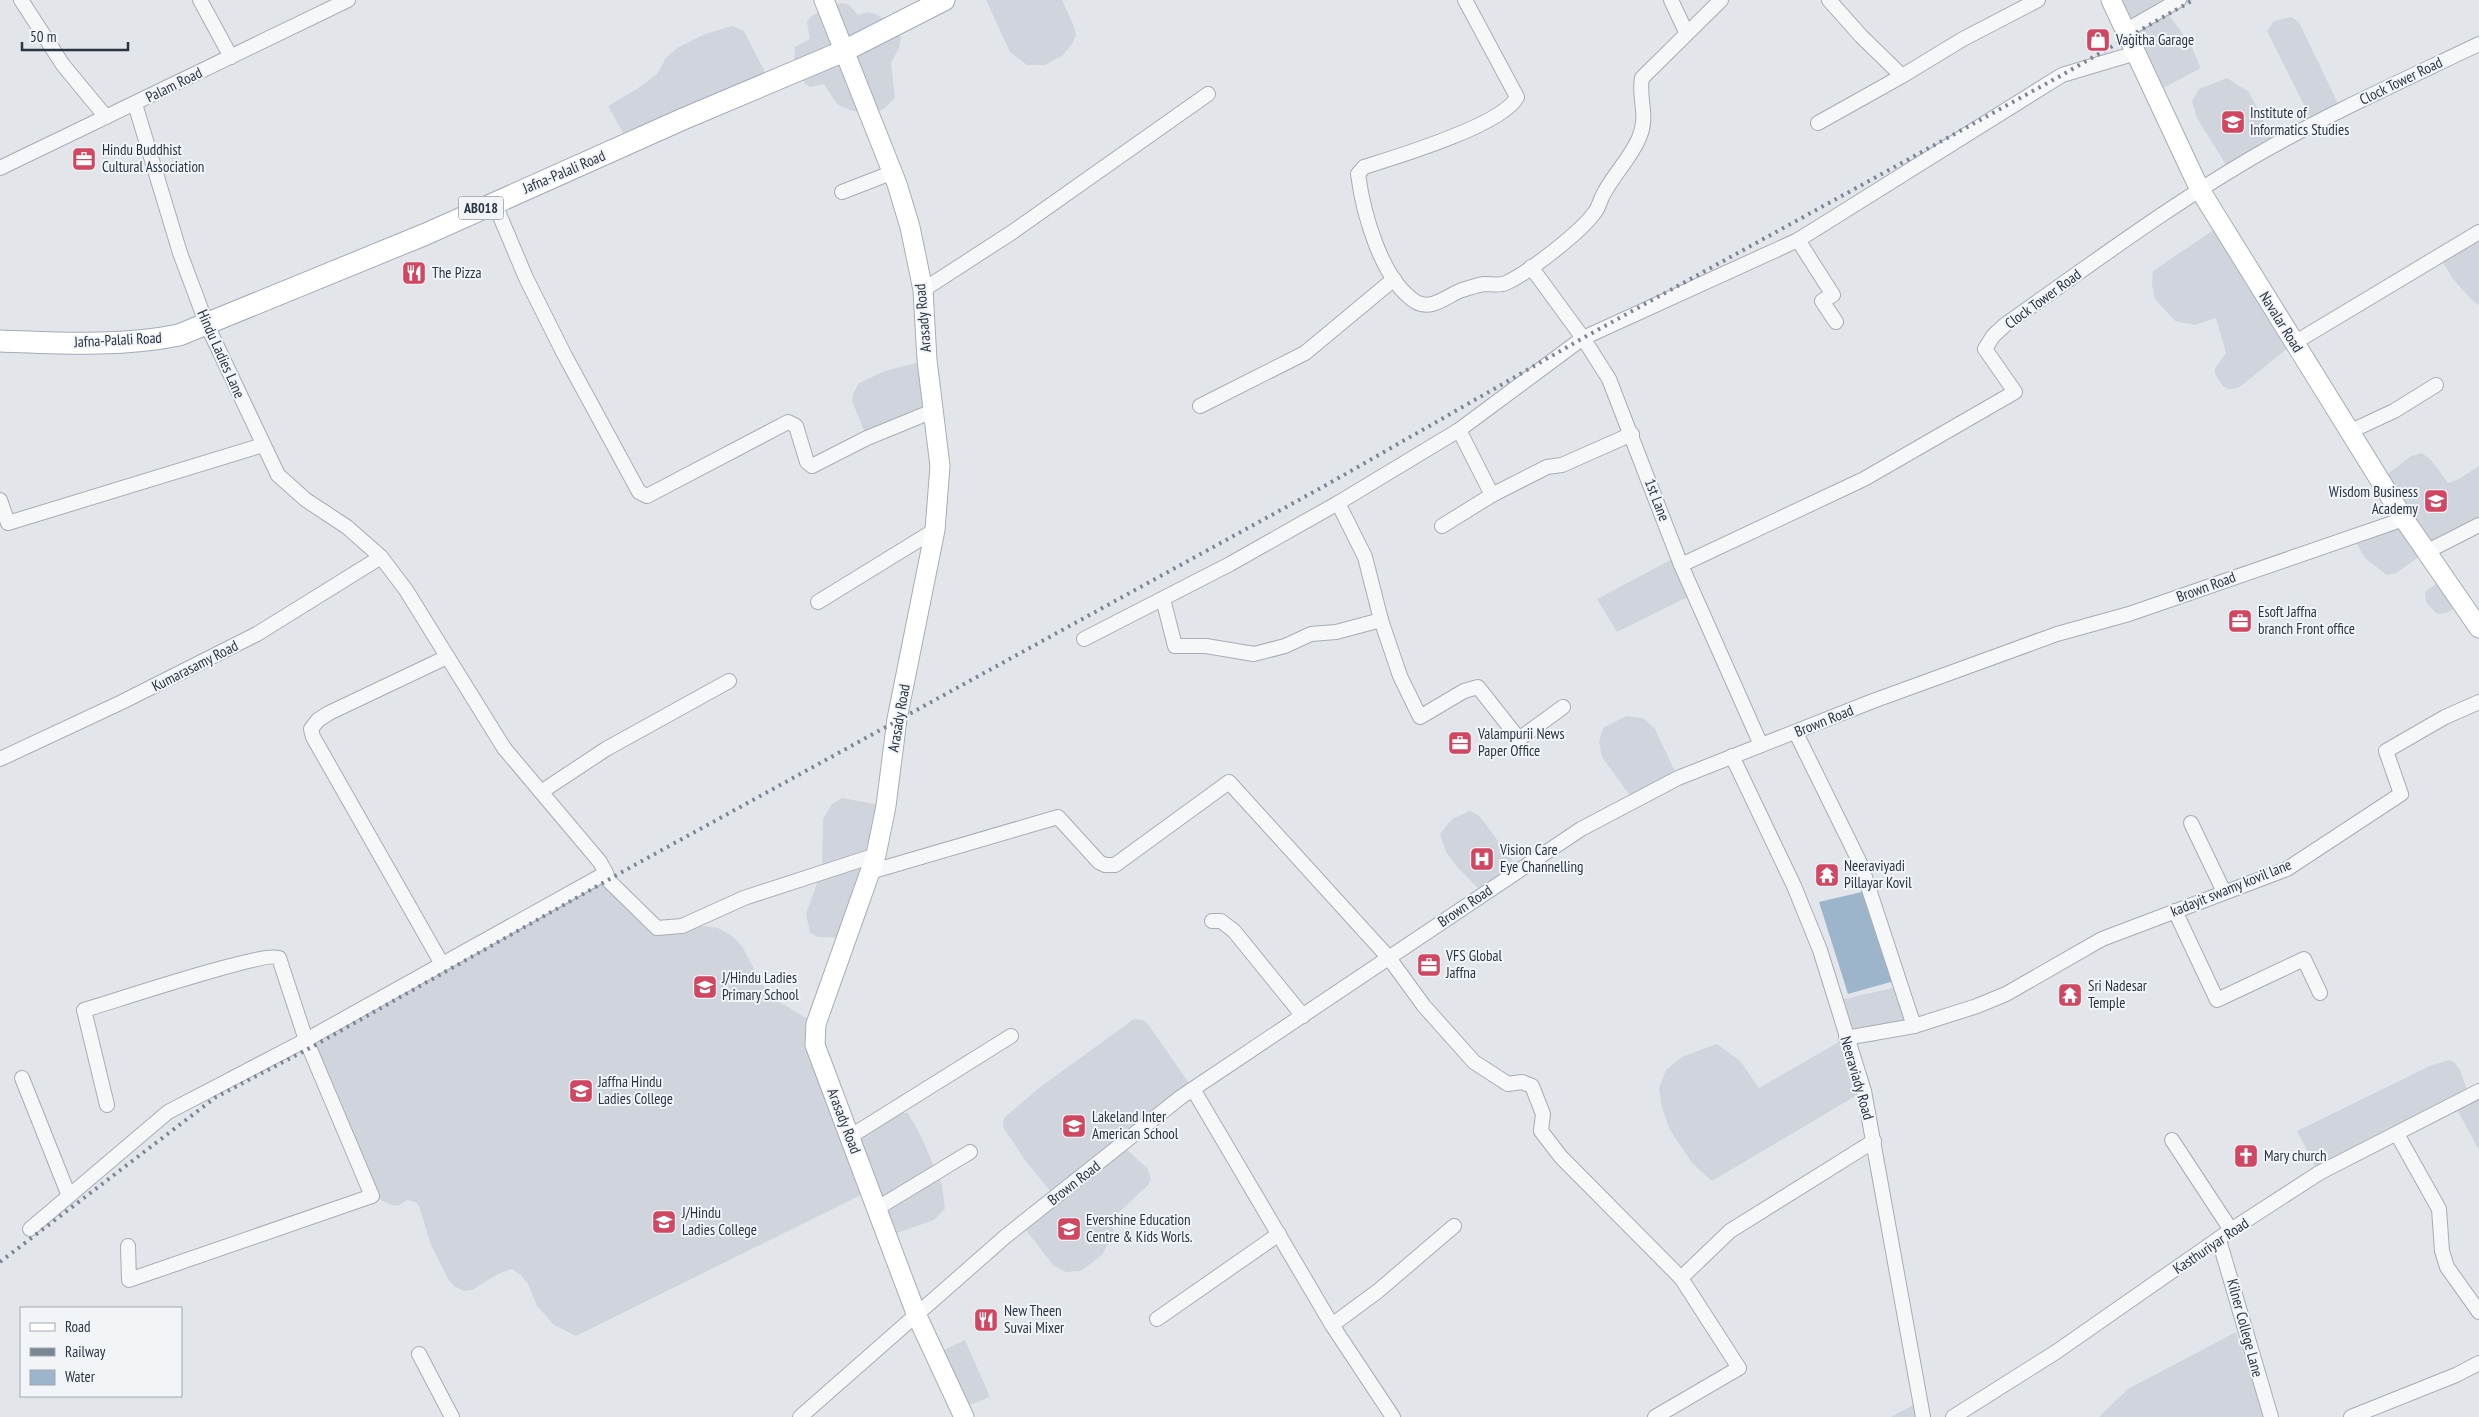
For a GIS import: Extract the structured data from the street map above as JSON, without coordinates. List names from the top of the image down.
{
  "streets": {
    "main road": [
      "Jafna-Palali Road",
      "AB018",
      "Arasady Road",
      "Navalar Road"
    ],
    "street": [
      "Clock Tower Road",
      "Palam Road",
      "Hindu Ladies Lane",
      "1st Lane",
      "Brown Road",
      "Kumarasamy Road",
      "kadayit swamy kovil lane",
      "Neeraviady Road",
      "Kasthuriyar Road",
      "Kilner College Lane"
    ]
  },
  "crossings": [
    ["Clock Tower Road", "Navalar Road"],
    ["Clock Tower Road", "1st Lane"],
    ["Palam Road", "Hindu Ladies Lane"],
    ["Jafna-Palali Road", "Arasady Road"],
    ["Jafna-Palali Road", "Hindu Ladies Lane"],
    ["Arasady Road", "Hindu Ladies Lane"],
    ["Arasady Road", "Brown Road"],
    ["Navalar Road", "Brown Road"],
    ["Hindu Ladies Lane", "Brown Road"],
    ["Hindu Ladies Lane", "Kumarasamy Road"],
    ["1st Lane", "Brown Road"],
    ["Brown Road", "Neeraviady Road"],
    ["kadayit swamy kovil lane", "Neeraviady Road"],
    ["Kasthuriyar Road", "Kilner College Lane"]
  ],
  "places": {
    "shop": ["Vagitha Garage"],
    "school or university": [
      "Institute of Informatics Studies",
      "Wisdom Business Academy",
      "J/Hindu Ladies Primary School",
      "Jaffna Hindu Ladies College",
      "Lakeland Inter American School",
      "J/Hindu Ladies College",
      "Evershine Education Centre & Kids Worls."
    ],
    "office": [
      "Hindu Buddhist Cultural Association",
      "Esoft Jaffna branch Front office",
      "Valampurii News Paper Office",
      "VFS Global Jaffna"
    ],
    "restaurant": ["The Pizza", "New Theen Suvai Mixer"],
    "hospital": ["Vision Care Eye Channelling"],
    "temple": ["Neeraviyadi Pillayar Kovil", "Sri Nadesar Temple"],
    "church": ["Mary church"]
  },
  "legend": ["Road", "Railway", "Water"],
  "scale_bar": "50 m"
}
